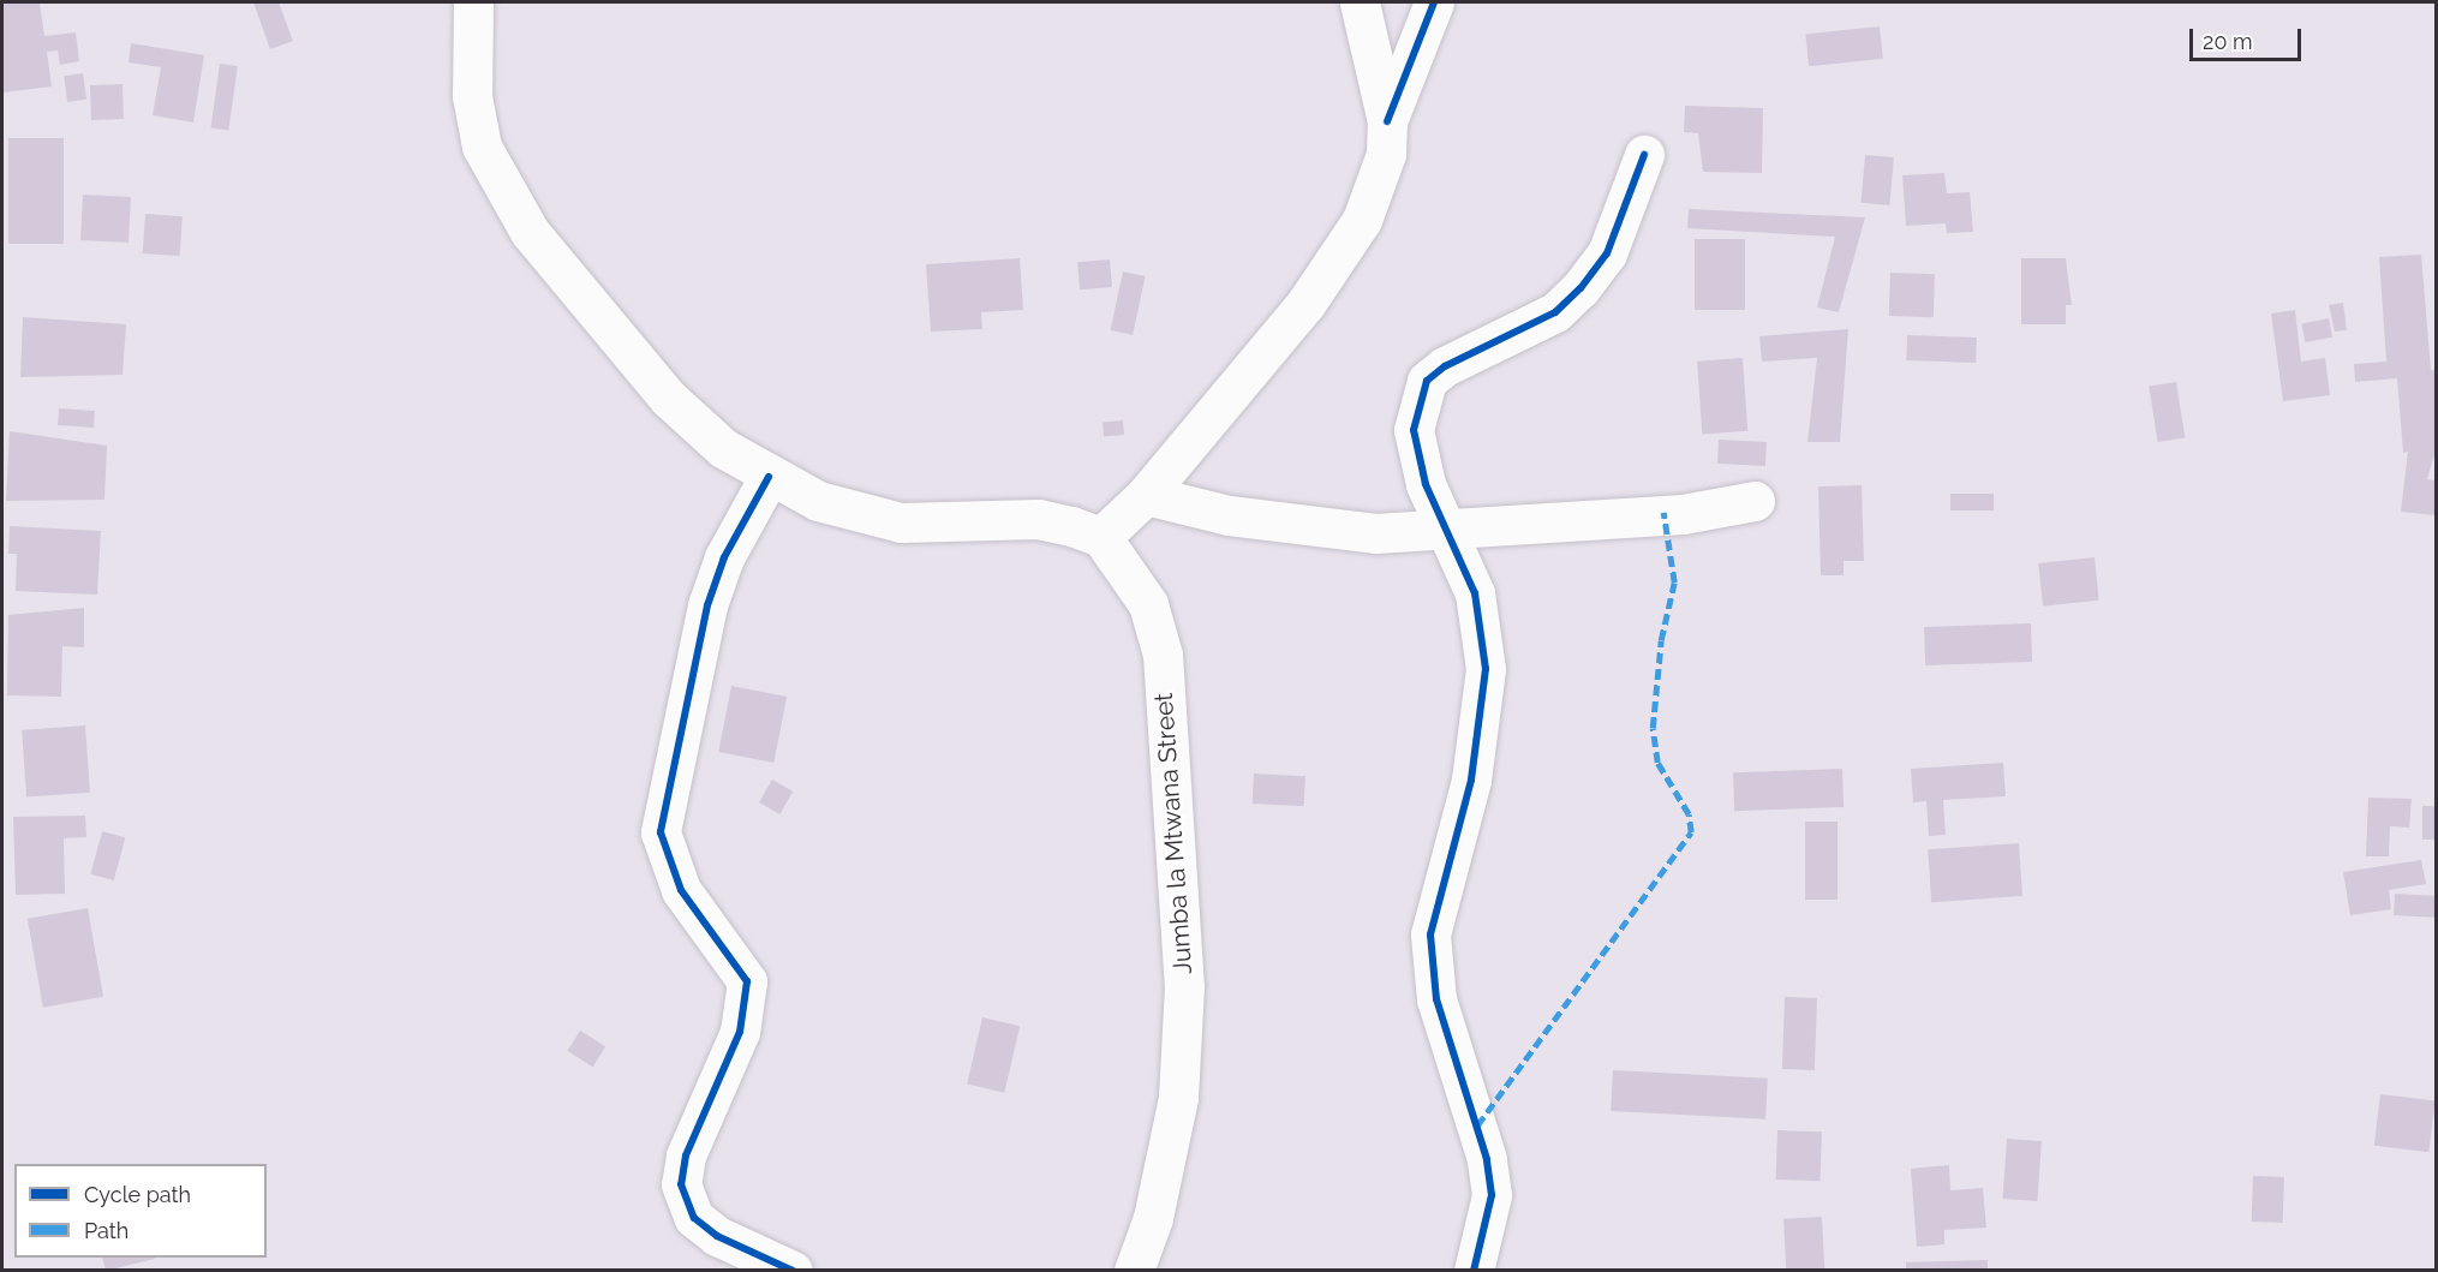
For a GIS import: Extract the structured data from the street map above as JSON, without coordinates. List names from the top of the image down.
{
  "streets": {
    "street": ["Jumba la Mtwana Street"]
  },
  "legend": ["Cycle path", "Path"],
  "scale_bar": "20 m"
}
